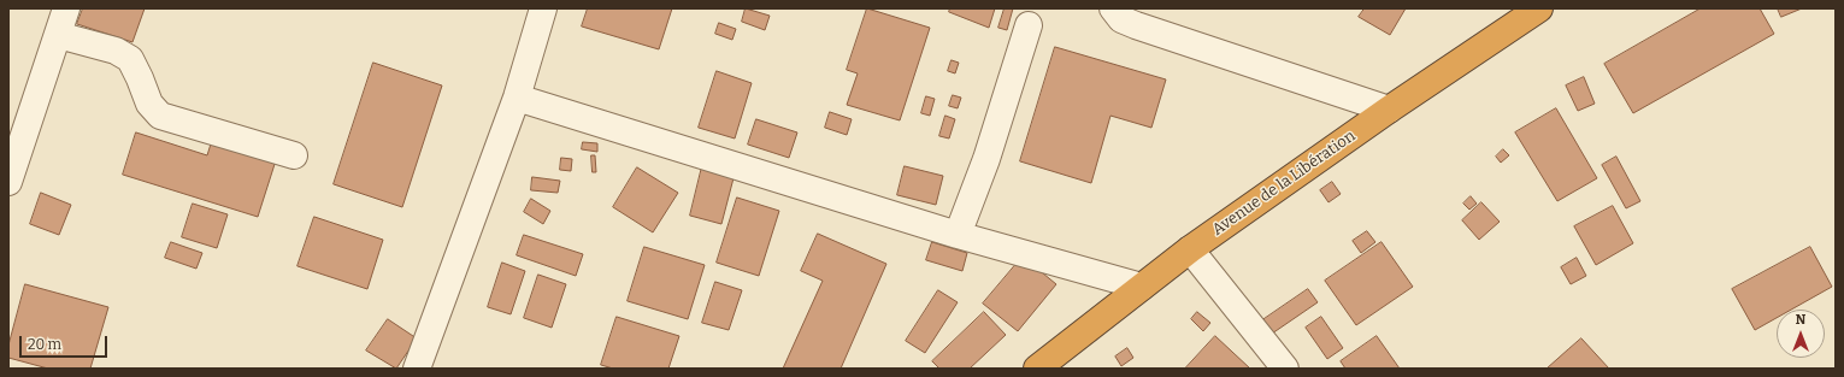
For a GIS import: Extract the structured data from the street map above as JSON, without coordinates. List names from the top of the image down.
{
  "streets": {
    "highway": ["Avenue de la Libération"]
  },
  "scale_bar": "20 m",
  "north": "top"
}
